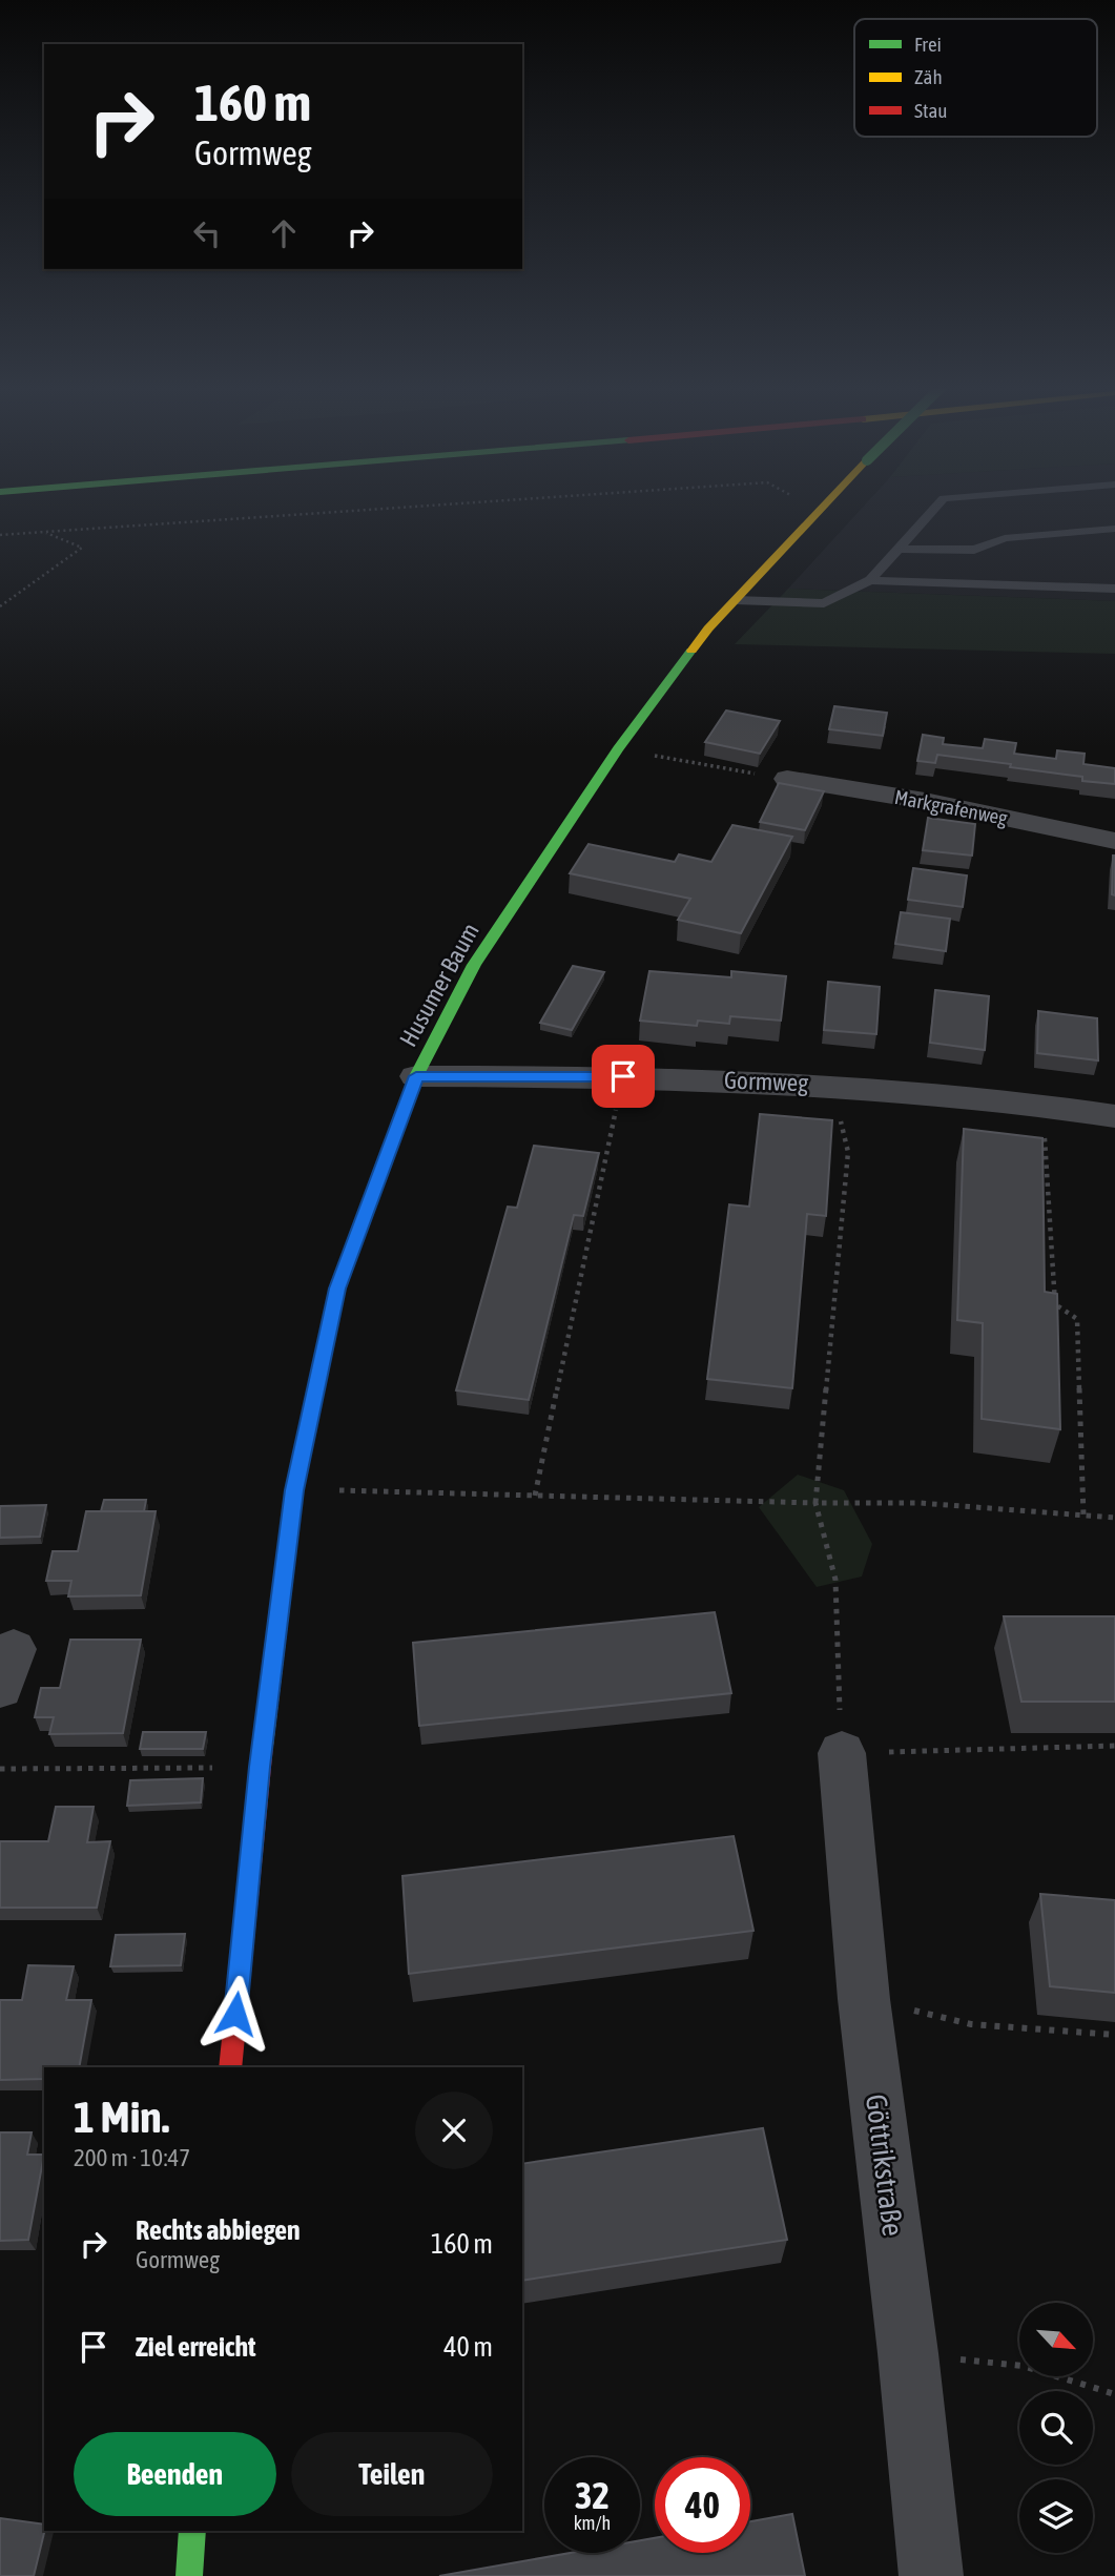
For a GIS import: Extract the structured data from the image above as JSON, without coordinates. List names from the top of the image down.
{
  "streets": {
    "main road": ["Husumer Baum"],
    "street": ["Markgrafenweg", "Gormweg", "Göttrikstraße"]
  },
  "crossings": [
    ["Husumer Baum", "Gormweg"]
  ],
  "legend": ["Frei", "Zäh", "Stau"],
  "north": "bottom right",
  "page": {
    "turn": ["160 m", "Gormweg"],
    "heading": ["1 Min.", "200 m · 10:47"],
    "list": [
      {
        "name": "Rechts abbiegen",
        "note": "Gormweg",
        "value": "160 m"
      },
      {
        "name": "Ziel erreicht",
        "value": "40 m"
      }
    ],
    "buttons": ["Beenden", "Teilen"],
    "speed": "32 km/h",
    "limit": "40"
  }
}
